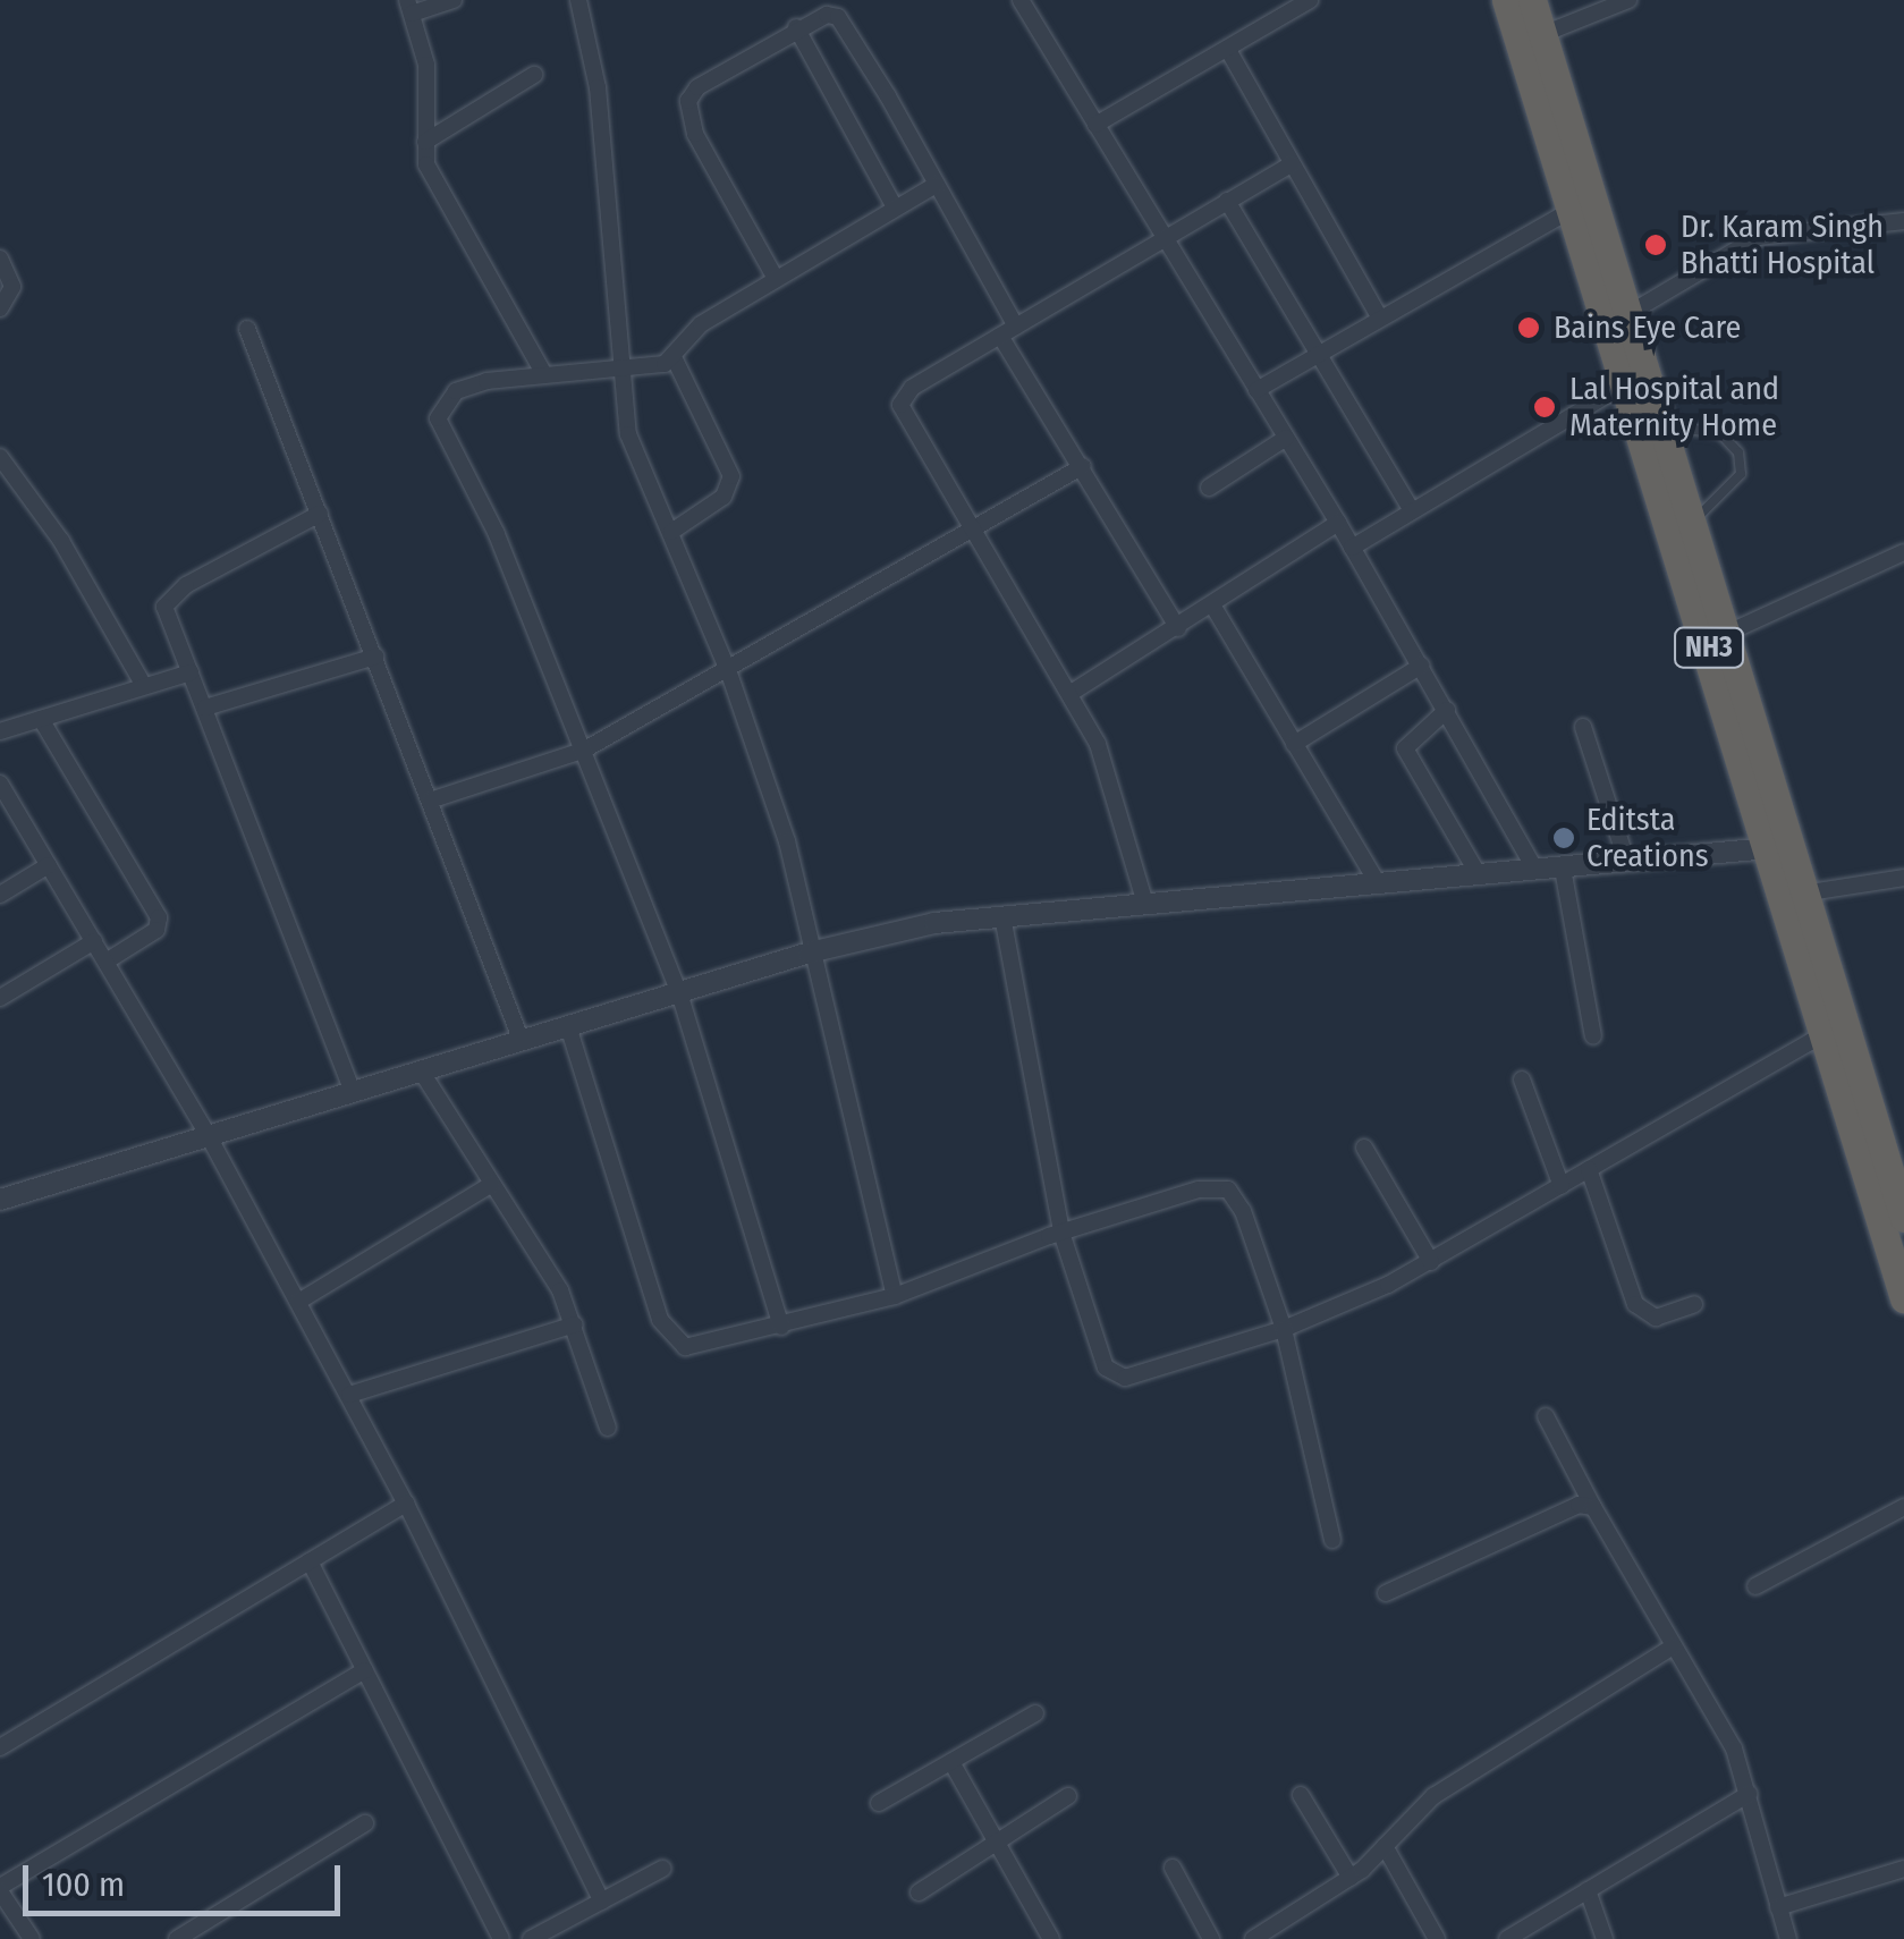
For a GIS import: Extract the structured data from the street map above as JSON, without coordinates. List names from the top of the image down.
{
  "streets": {
    "highway": ["NH3"]
  },
  "places": [
    "Dr. Karam Singh Bhatti Hospital",
    "Bains Eye Care",
    "Lal Hospital and Maternity Home",
    "Editsta Creations"
  ],
  "scale_bar": "100 m"
}
